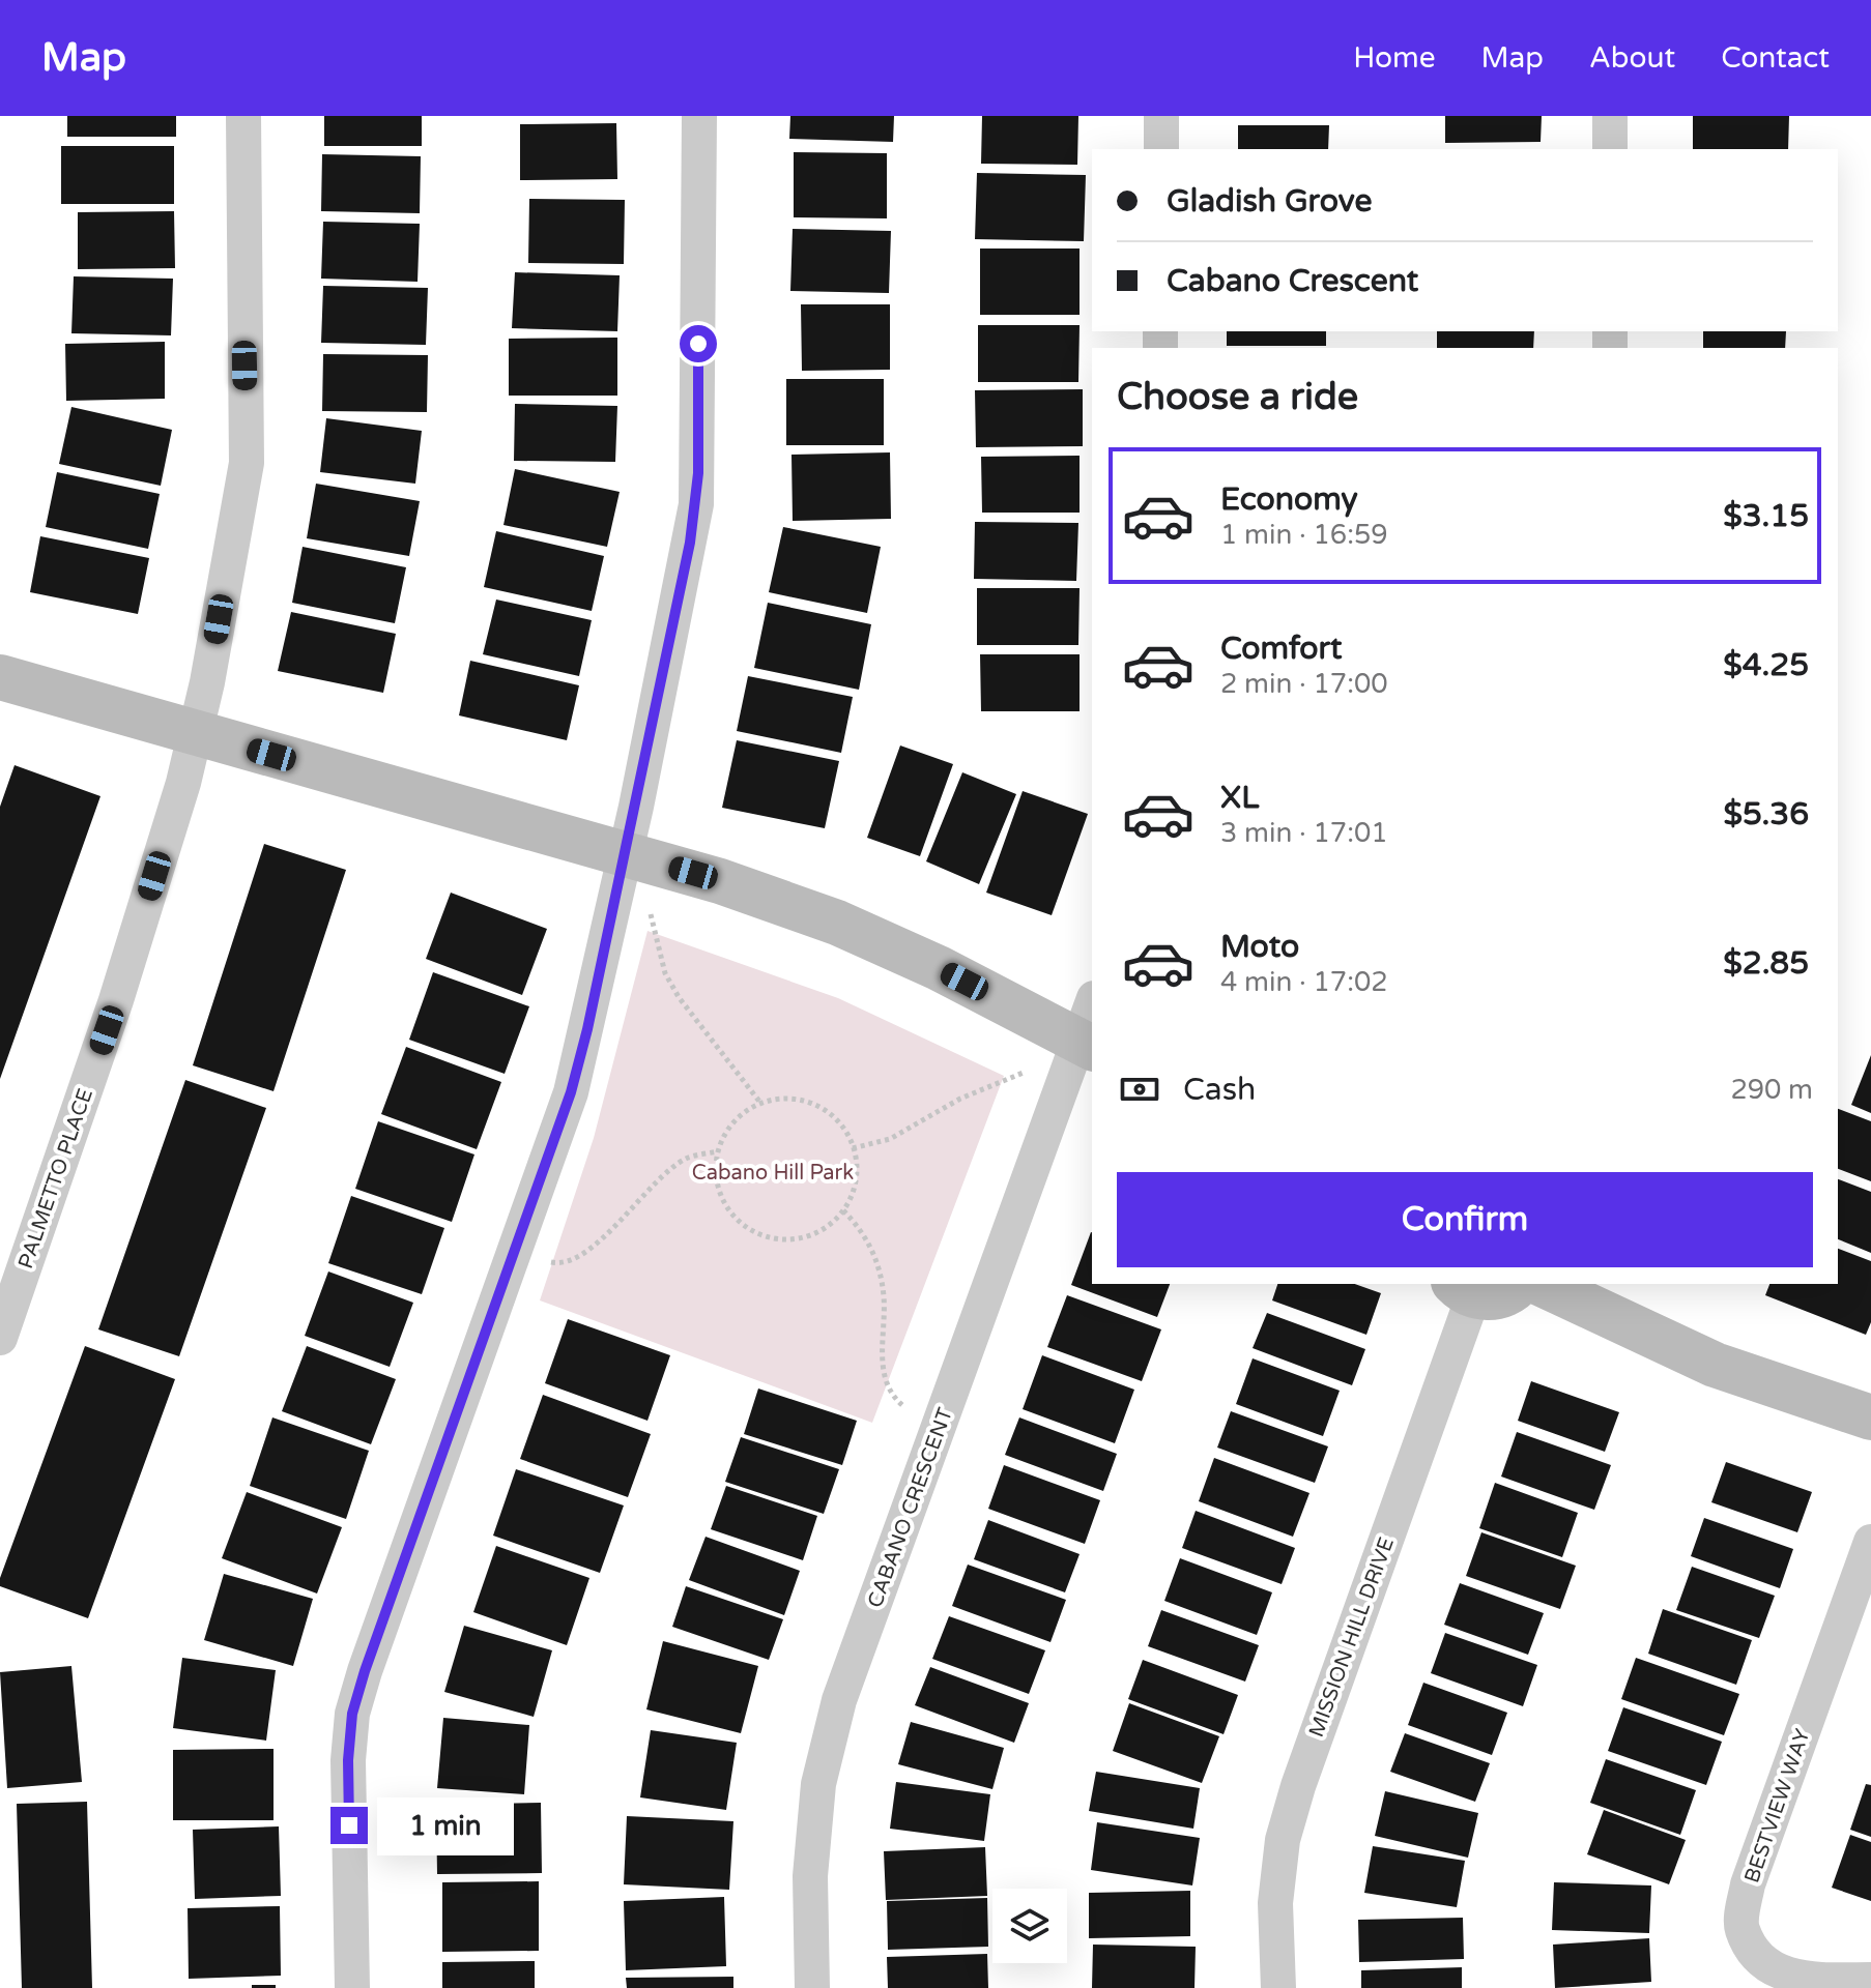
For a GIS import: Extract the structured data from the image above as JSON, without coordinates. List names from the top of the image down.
{
  "streets": {
    "street": [
      "PALMETTO PLACE",
      "CABANO CRESCENT",
      "MISSION HILL DRIVE",
      "BESTVIEW WAY"
    ]
  },
  "parks": ["Cabano Hill Park"],
  "page": {
    "header": "Map",
    "nav": [
      "Home",
      "Map",
      "About",
      "Contact"
    ],
    "banner": ["Gladish Grove", "Cabano Crescent"],
    "heading": "Choose a ride",
    "list": [
      {
        "name": "Economy",
        "note": "1 min · 16:59",
        "value": "$3.15"
      },
      {
        "name": "Comfort",
        "note": "2 min · 17:00",
        "value": "$4.25"
      },
      {
        "name": "XL",
        "note": "3 min · 17:01",
        "value": "$5.36"
      },
      {
        "name": "Moto",
        "note": "4 min · 17:02",
        "value": "$2.85"
      }
    ],
    "pay": ["Cash", "290 m"],
    "buttons": "Confirm",
    "bubble": "1 min"
  }
}
